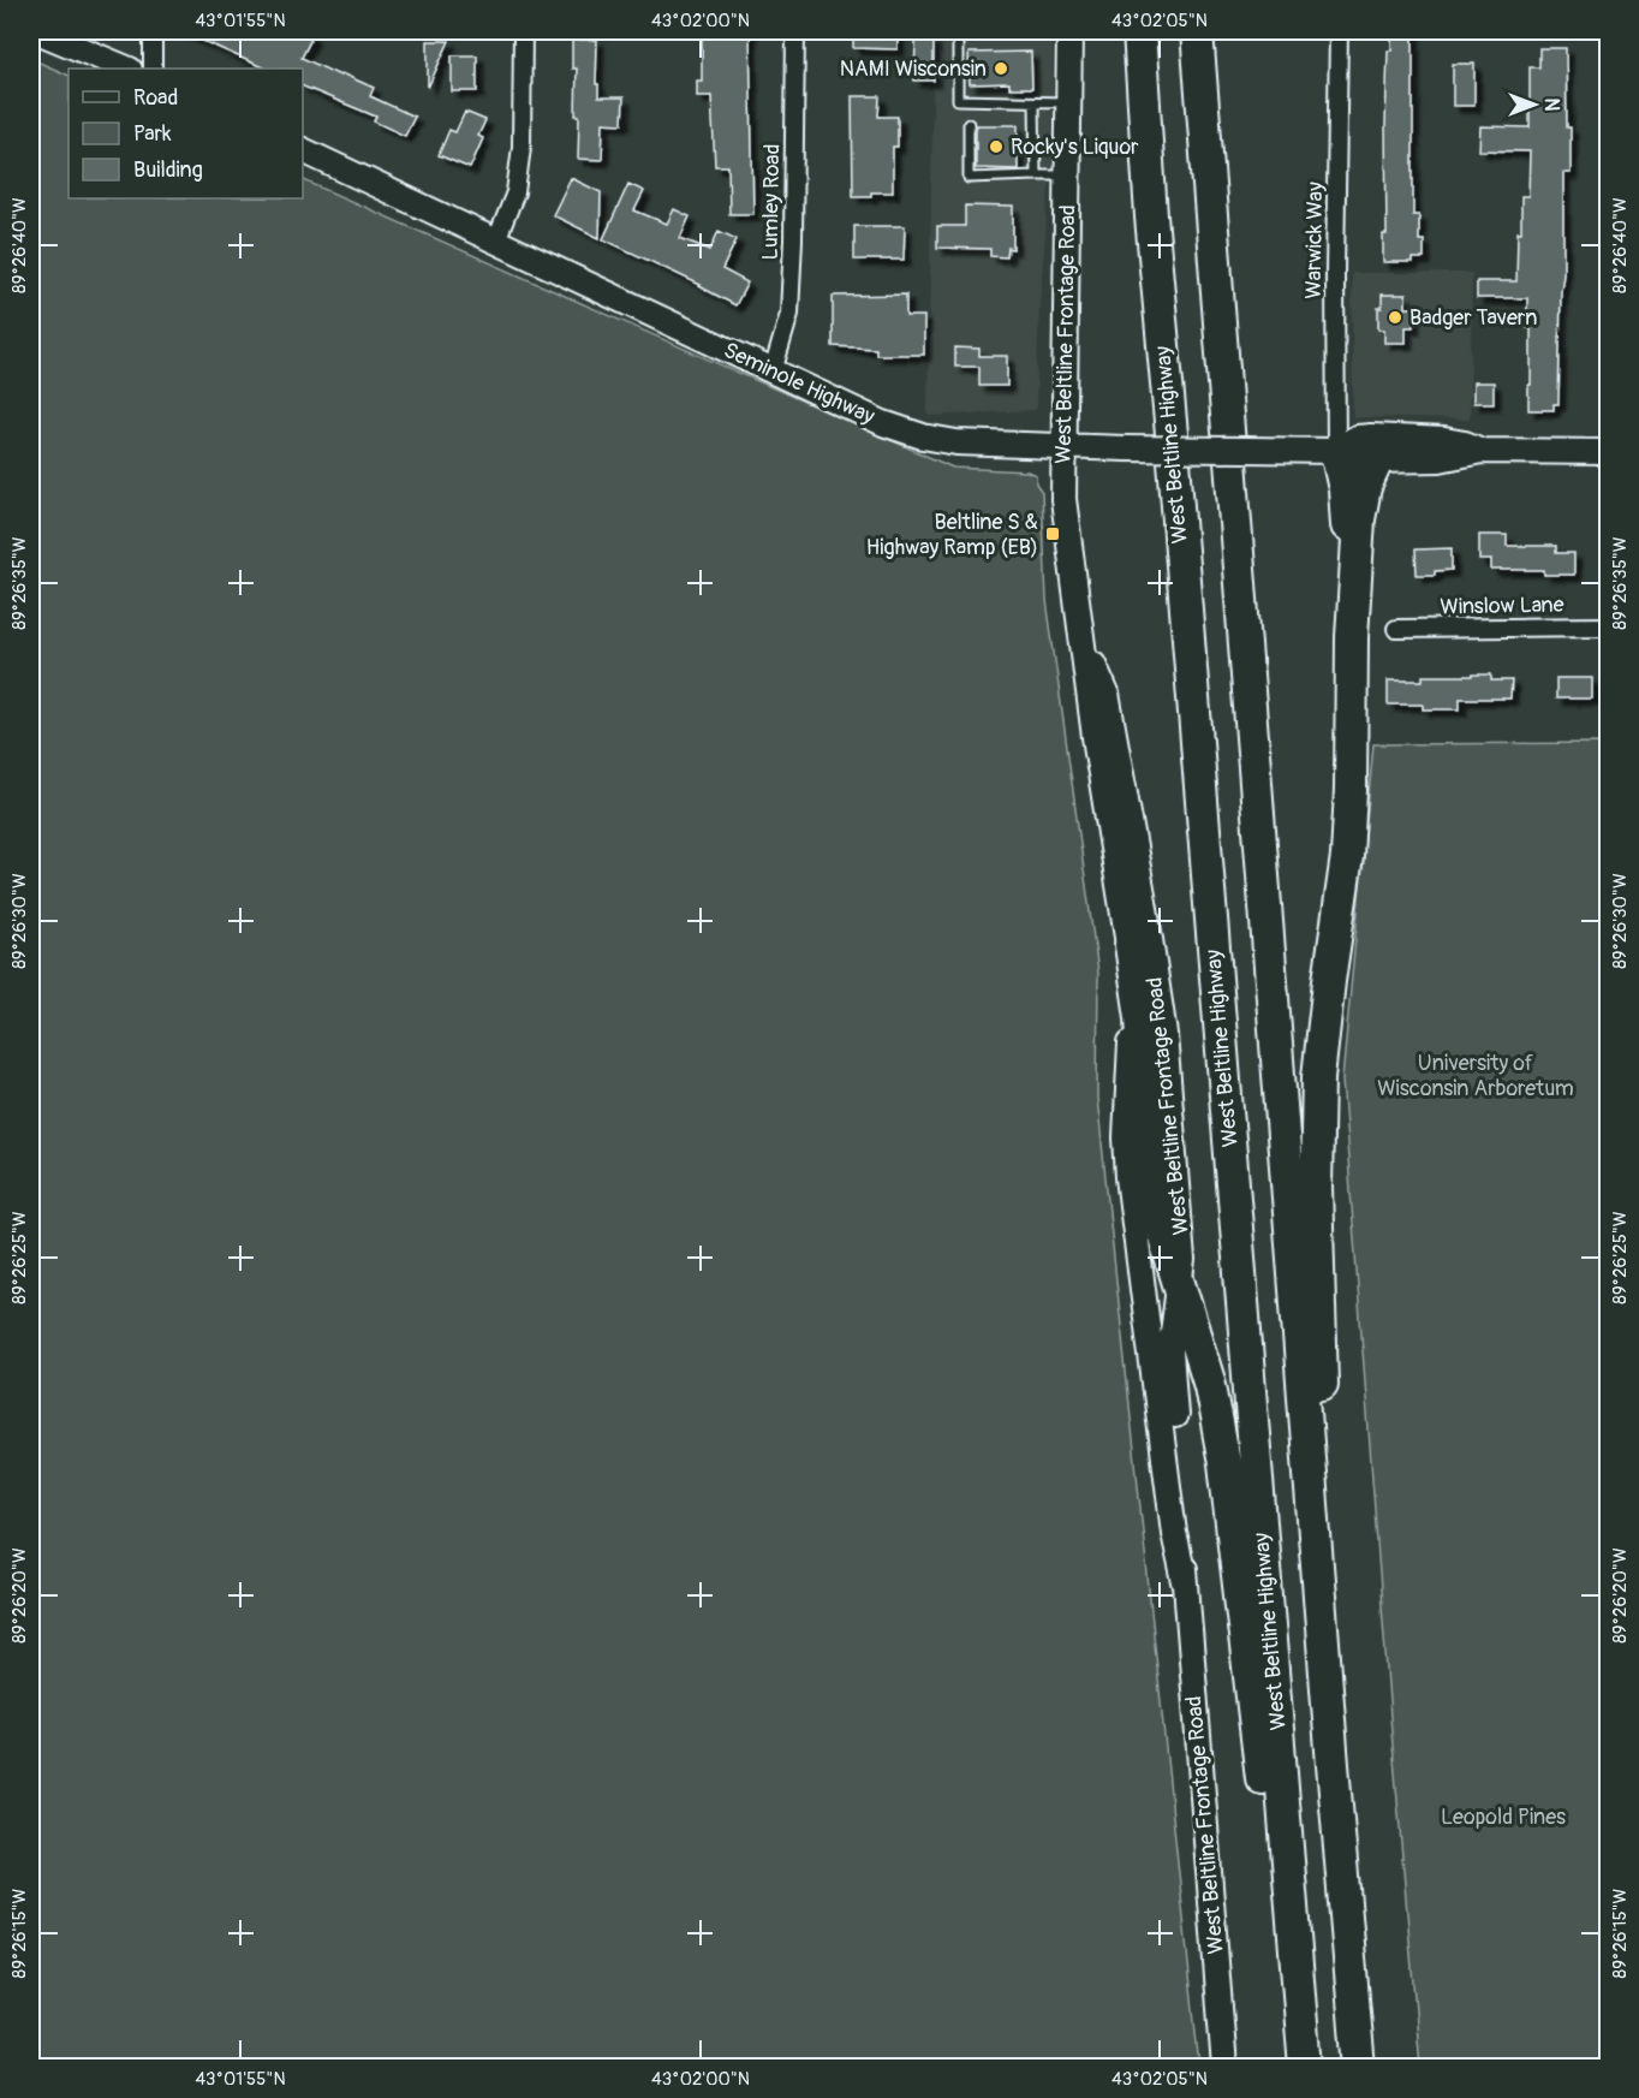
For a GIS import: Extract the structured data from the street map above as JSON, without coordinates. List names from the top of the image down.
{
  "streets": {
    "highway": ["West Beltline Highway"],
    "street": [
      "Lumley Road",
      "Warwick Way",
      "West Beltline Frontage Road",
      "Seminole Highway",
      "Winslow Lane"
    ]
  },
  "crossings": [
    ["Lumley Road", "Seminole Highway"],
    ["Warwick Way", "Seminole Highway"],
    ["West Beltline Frontage Road", "Seminole Highway"]
  ],
  "parks": ["University of Wisconsin Arboretum", "Leopold Pines"],
  "places": {
    "other": ["NAMI Wisconsin", "Rocky's Liquor", "Badger Tavern"],
    "transit": ["Beltline S & Highway Ramp (EB)"]
  },
  "legend": ["Road", "Park", "Building"],
  "north": "right",
  "coordinates": [
    "43°01'55\"N",
    "43°02'00\"N",
    "43°02'05\"N",
    "89°26'40\"W",
    "89°26'35\"W",
    "89°26'30\"W",
    "89°26'25\"W",
    "89°26'20\"W",
    "89°26'15\"W"
  ]
}
